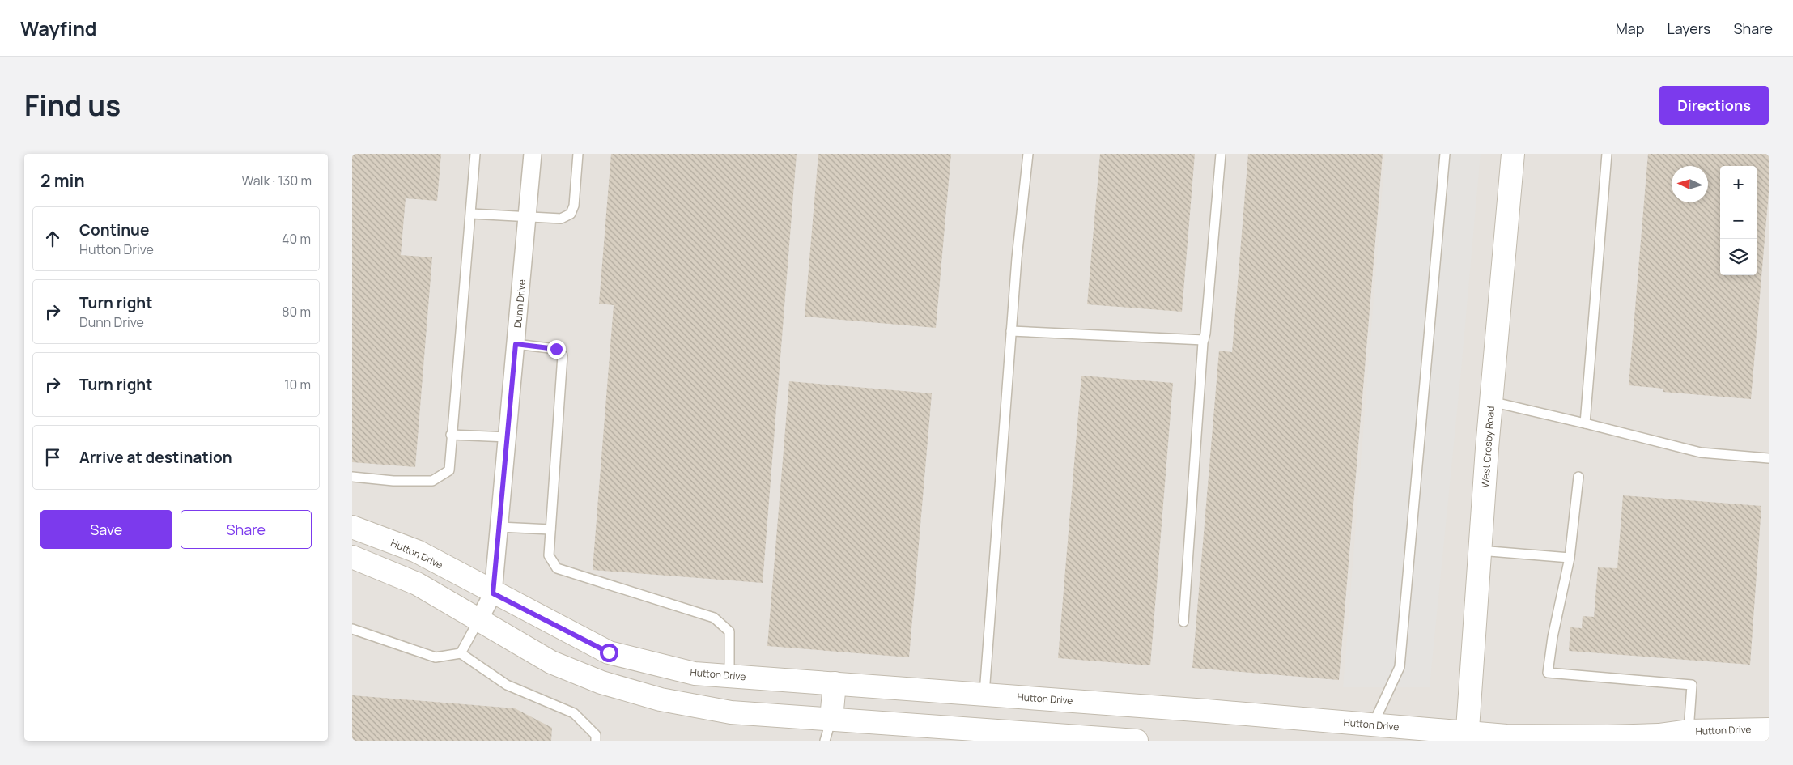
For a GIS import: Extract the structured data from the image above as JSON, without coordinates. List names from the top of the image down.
{
  "streets": {
    "street": ["Dunn Drive", "West Crosby Road", "Hutton Drive"]
  },
  "crossings": [
    ["Dunn Drive", "Hutton Drive"],
    ["West Crosby Road", "Hutton Drive"]
  ],
  "north": "left",
  "page": {
    "header": "Wayfind",
    "nav": ["Map", "Layers", "Share"],
    "title": "Find us",
    "buttons": [
      "Directions",
      ["Save", "Share"]
    ],
    "heading": ["2 min", "Walk · 130 m"],
    "map_buttons": ["+", "−"],
    "list": [
      ["Continue", "Hutton Drive", "40 m"],
      ["Turn right", "Dunn Drive", "80 m"],
      ["Turn right", "10 m"],
      "Arrive at destination"
    ]
  }
}
